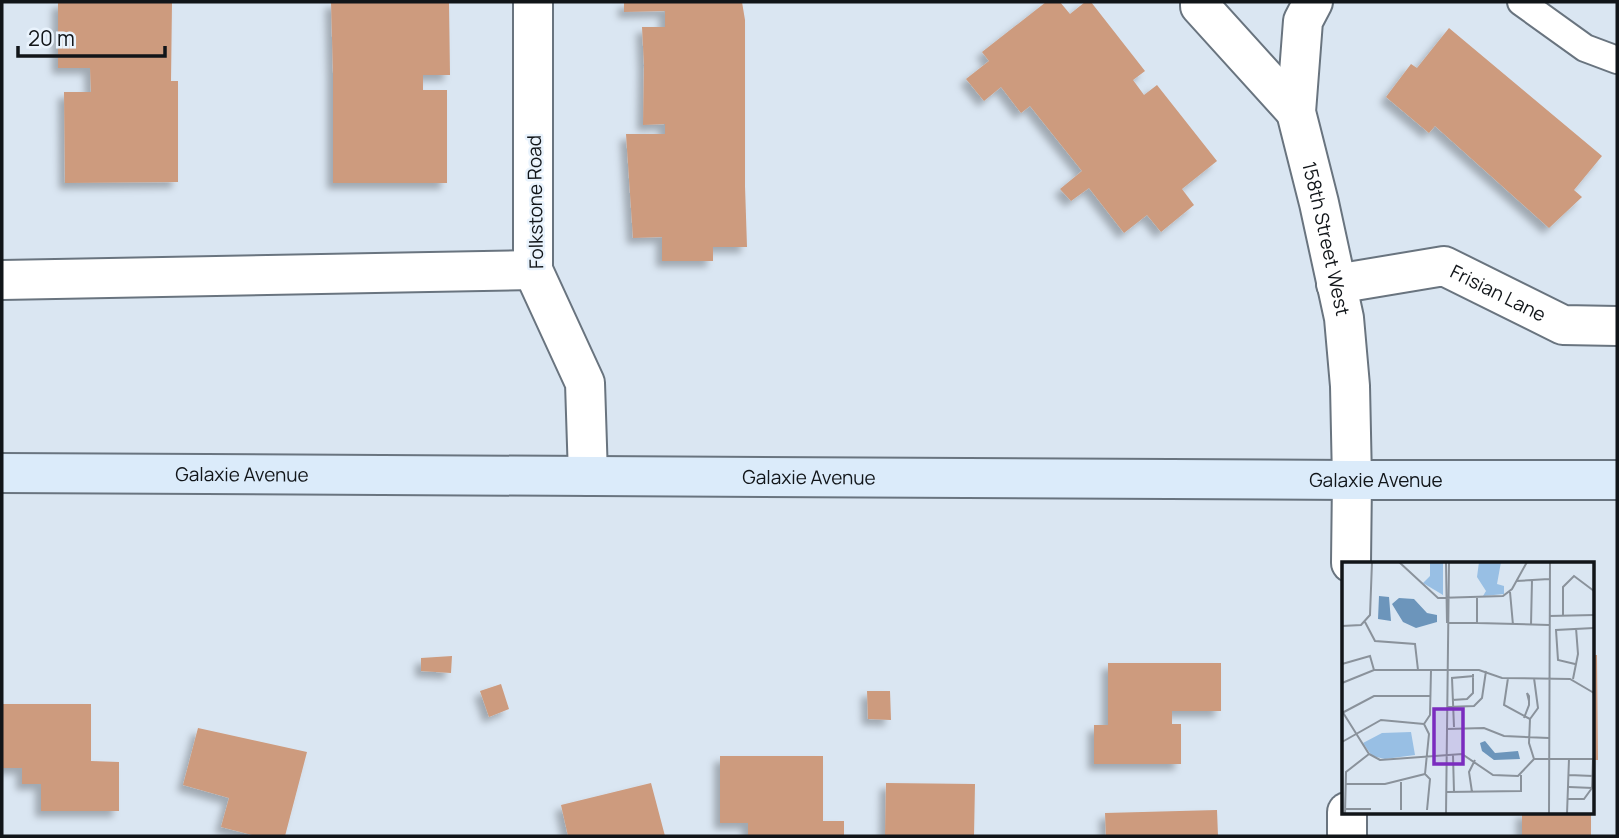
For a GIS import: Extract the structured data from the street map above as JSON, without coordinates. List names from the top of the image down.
{
  "streets": {
    "street": [
      "Folkstone Road",
      "158th Street West",
      "Frisian Lane",
      "Galaxie Avenue"
    ]
  },
  "crossings": [
    ["Folkstone Road", "Galaxie Avenue"],
    ["158th Street West", "Frisian Lane"],
    ["158th Street West", "Galaxie Avenue"]
  ],
  "scale_bar": "20 m"
}
